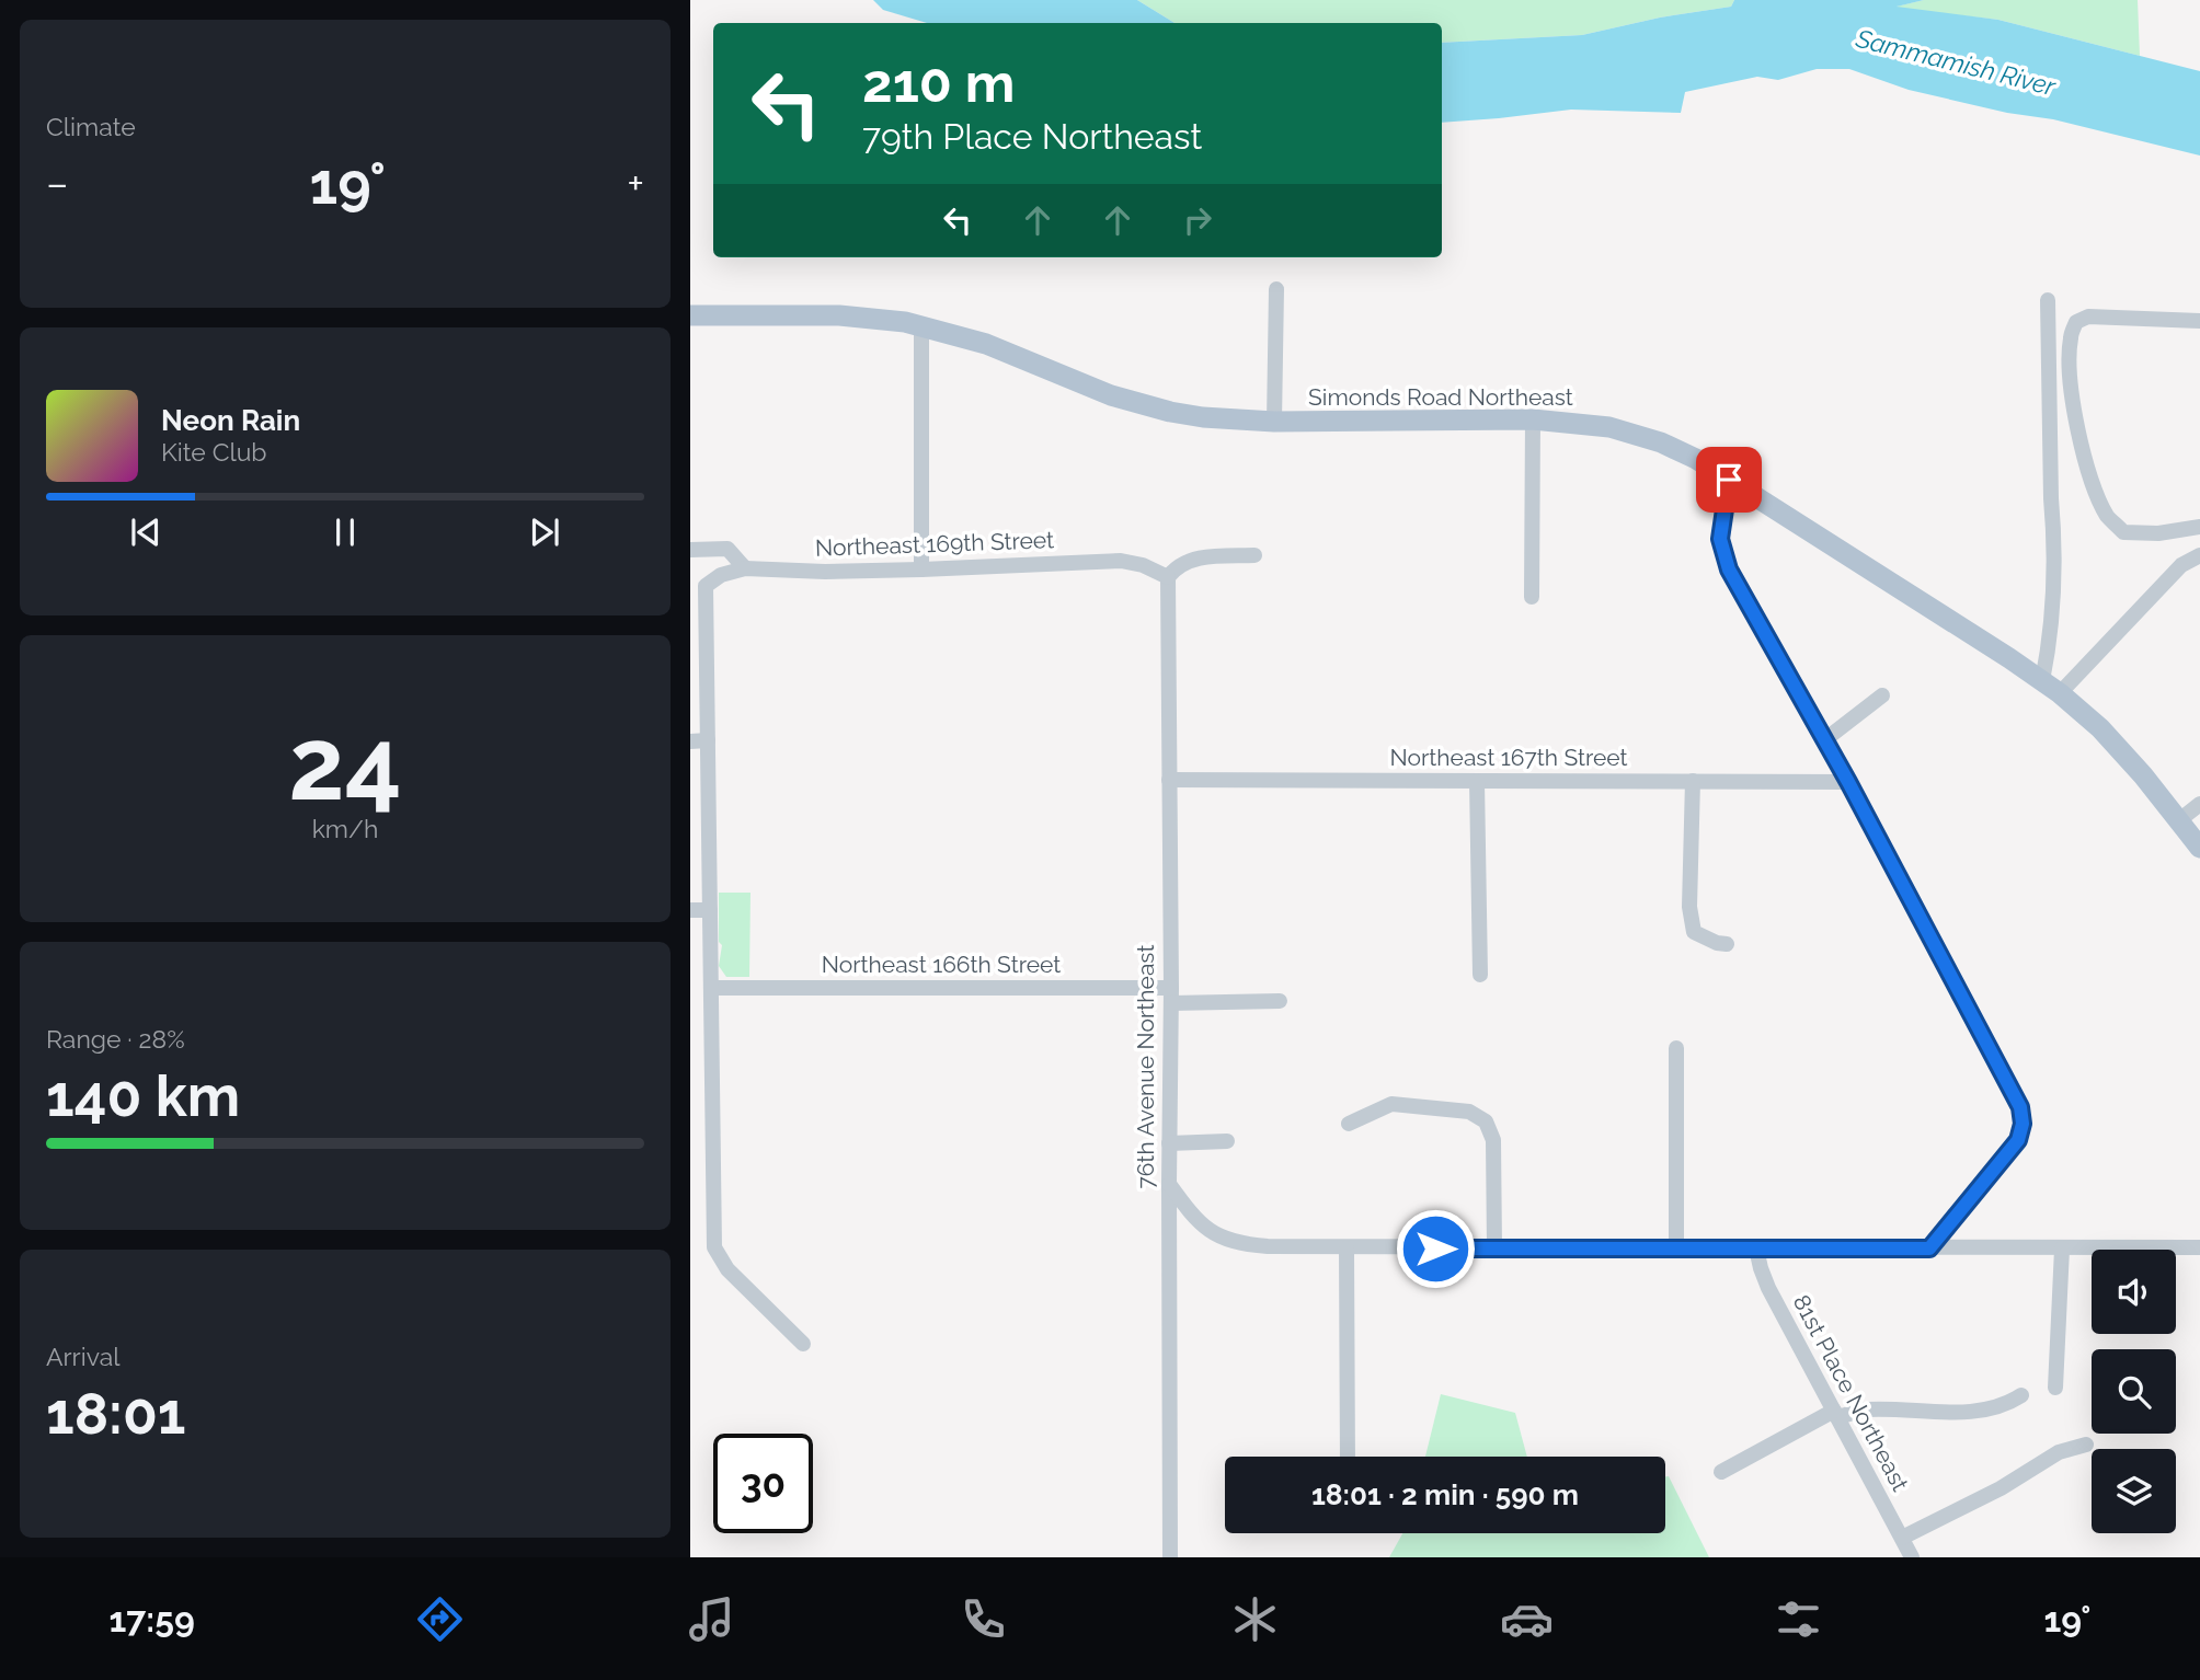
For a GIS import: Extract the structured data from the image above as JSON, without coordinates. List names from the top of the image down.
{
  "streets": {
    "main road": ["Simonds Road Northeast"],
    "street": [
      "Northeast 169th Street",
      "Northeast 167th Street",
      "Northeast 166th Street",
      "76th Avenue Northeast",
      "81st Place Northeast"
    ]
  },
  "crossings": [
    ["Northeast 169th Street", "76th Avenue Northeast"],
    ["Northeast 167th Street", "76th Avenue Northeast"],
    ["Northeast 166th Street", "76th Avenue Northeast"]
  ],
  "water": ["Sammamish River"],
  "page": {
    "tile": [
      "Climate",
      ["24", "km/h"],
      ["Range · 28%", "140 km"],
      ["Arrival", "18:01"]
    ],
    "turn": ["210 m", "79th Place Northeast"],
    "heat": ["−", "19°", "+"],
    "song": ["Neon Rain", "Kite Club"],
    "limit": "30",
    "trip": "18:01 · 2 min · 590 m",
    "tabs": ["17:59", "19°"]
  }
}
